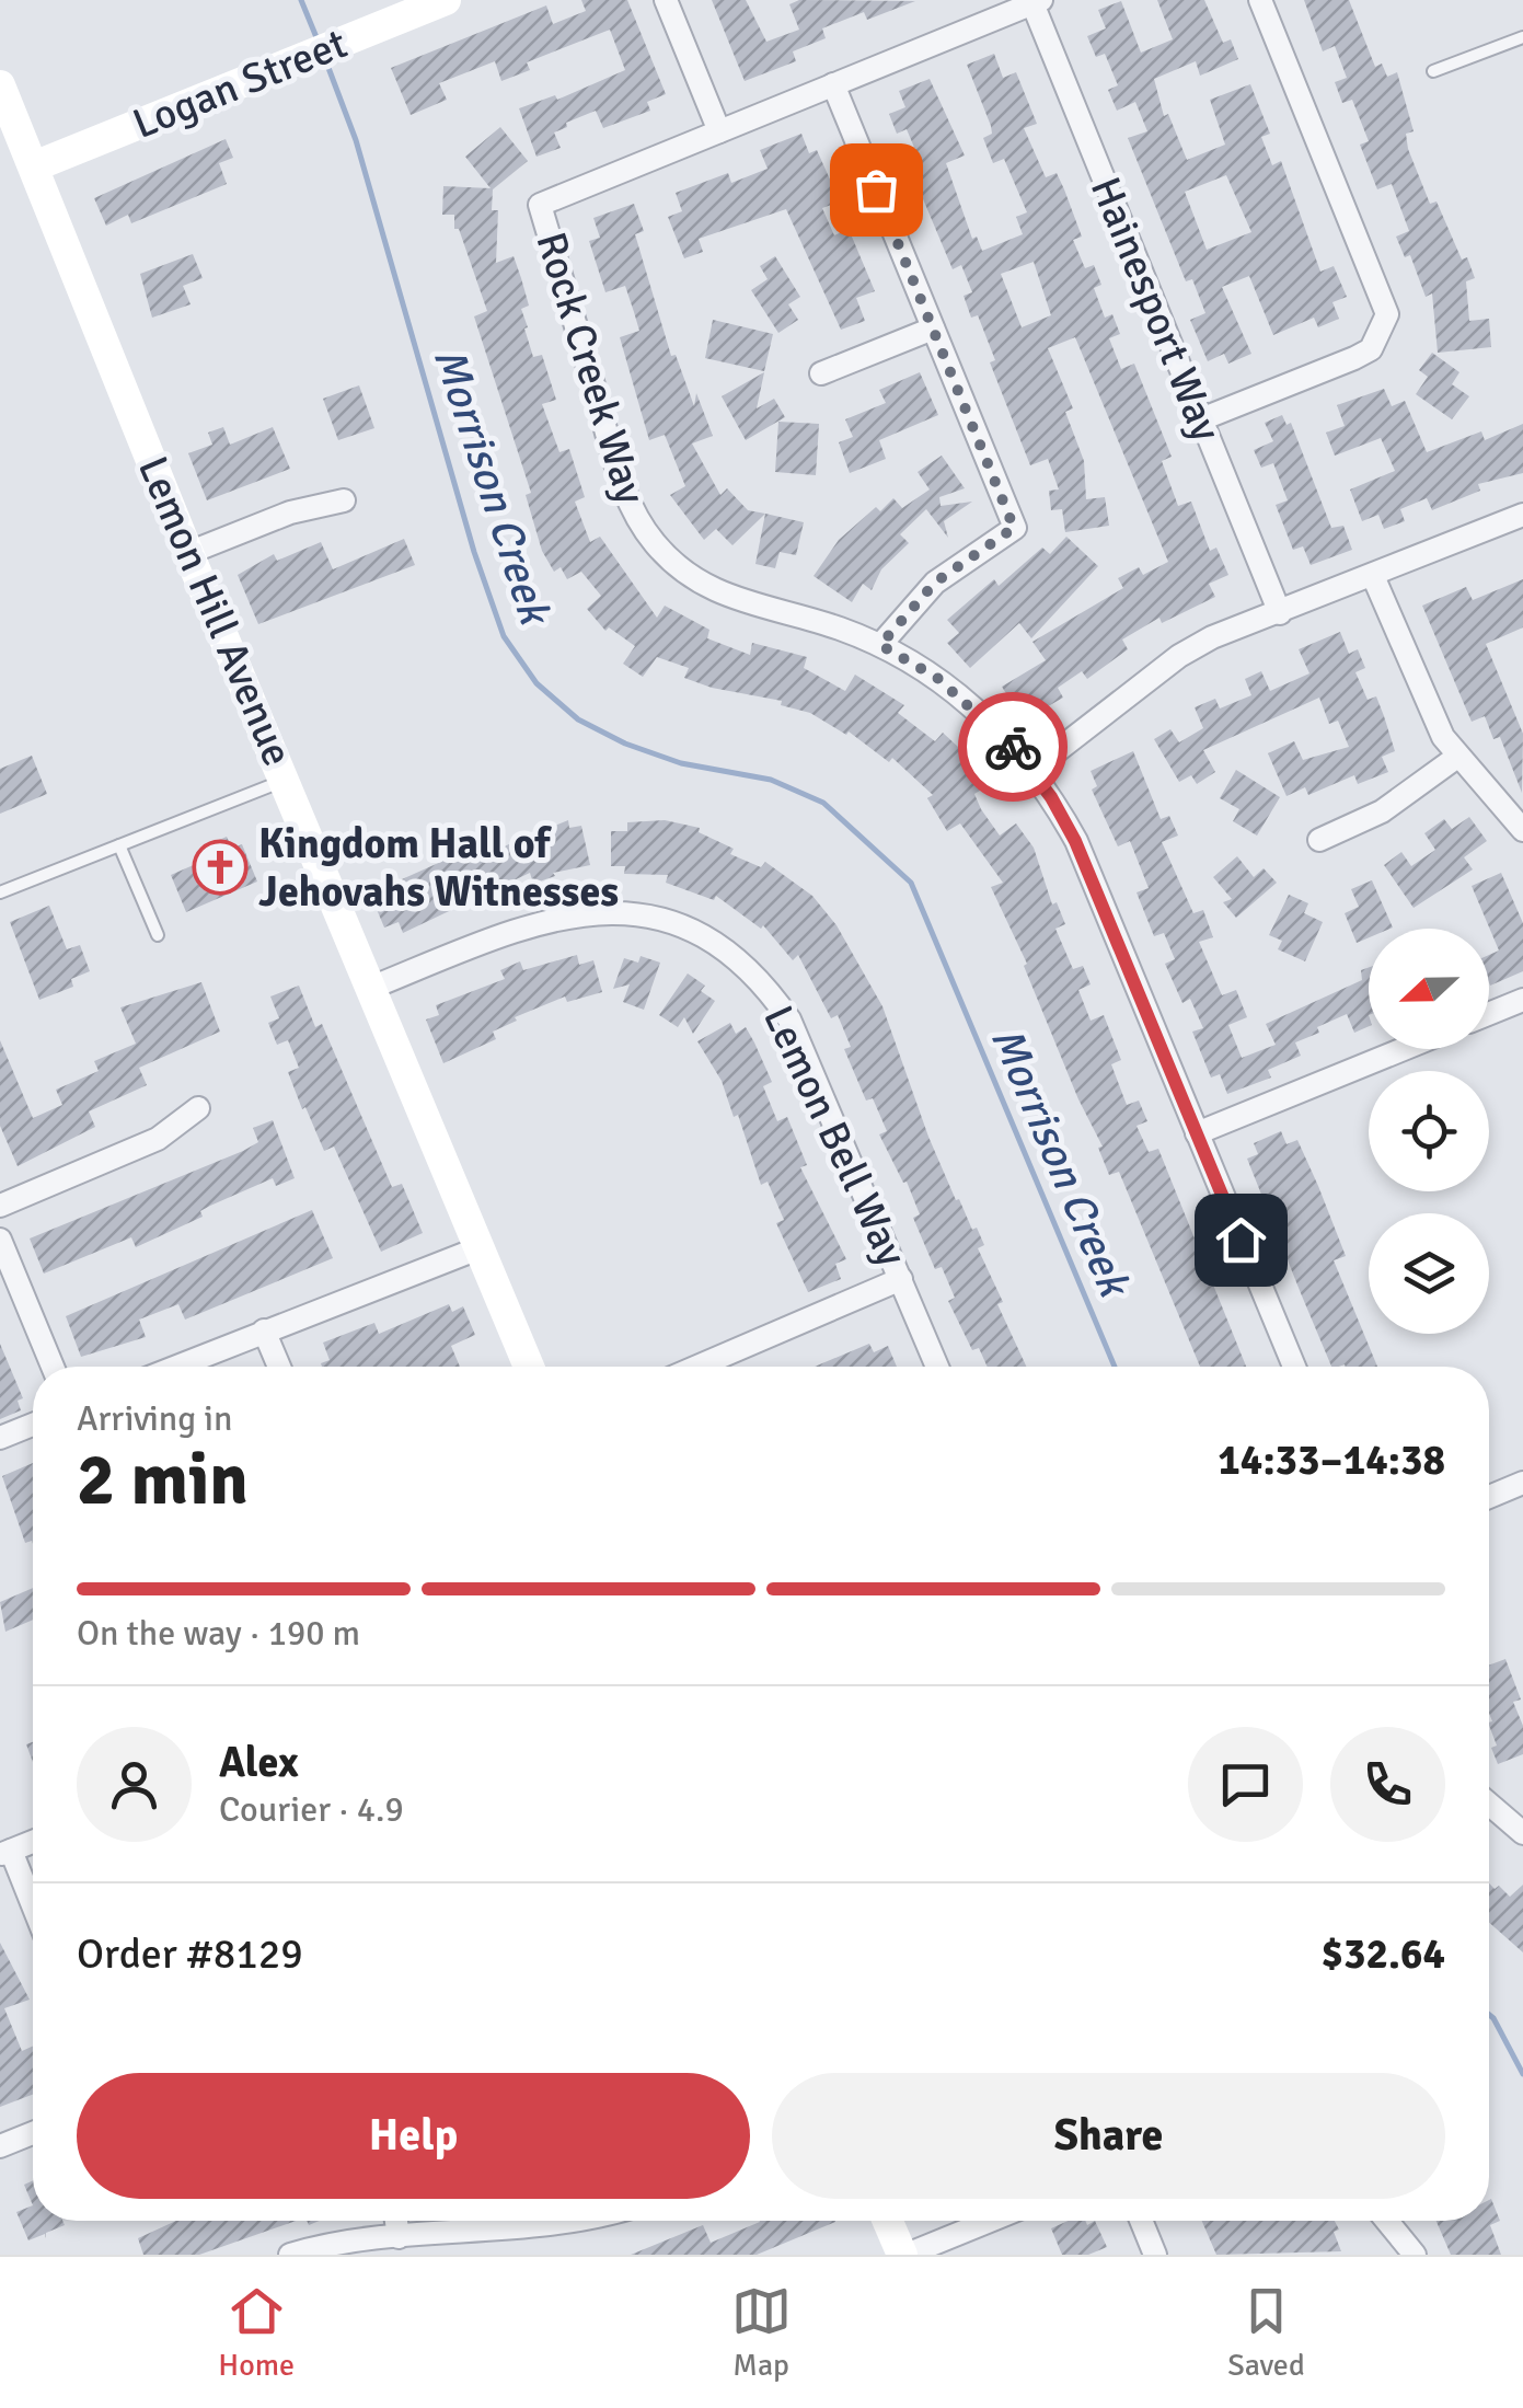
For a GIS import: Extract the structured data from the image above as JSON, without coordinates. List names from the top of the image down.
{
  "streets": {
    "street": [
      "Logan Street",
      "Hainesport Way",
      "Rock Creek Way",
      "Lemon Hill Avenue",
      "Lemon Bell Way"
    ]
  },
  "crossings": [
    ["Logan Street", "Lemon Hill Avenue"],
    ["Hainesport Way", "Rock Creek Way"],
    ["Lemon Hill Avenue", "Lemon Bell Way"]
  ],
  "water": ["Morrison Creek"],
  "places": {
    "church": ["Kingdom Hall of Jehovahs Witnesses"]
  },
  "north": "left",
  "page": {
    "heading": ["2 min", "Arriving in", "14:33–14:38"],
    "panel": [
      "Alex",
      "Courier · 4.9",
      "Order #8129",
      "$32.64"
    ],
    "bar": "On the way · 190 m",
    "buttons": ["Help", "Share"],
    "tabs": ["Home", "Map", "Saved"]
  }
}
